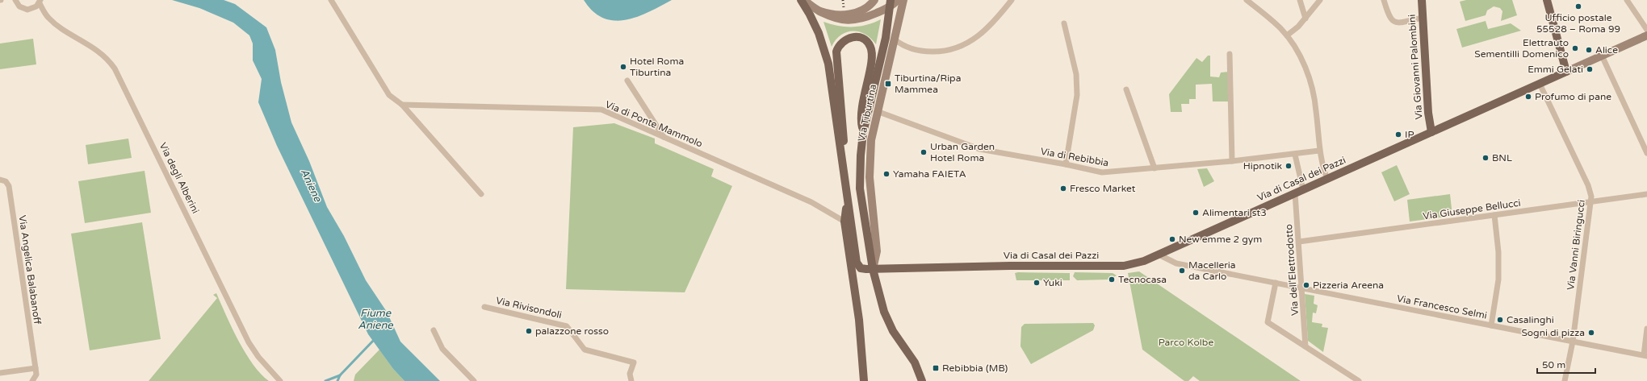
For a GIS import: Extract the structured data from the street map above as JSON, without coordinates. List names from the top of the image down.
{
  "streets": {
    "main road": ["Via Giovanni Palombini", "Via Tiburtina", "Via di Casal dei Pazzi"],
    "street": [
      "Via di Ponte Mammolo",
      "Via di Rebibbia",
      "Via degli Alberini",
      "Via Giuseppe Bellucci",
      "Via Vanni Biringucci",
      "Via Angelica Balabanoff",
      "Via dell'Elettrodotto",
      "Via Francesco Selmi",
      "Via Rivisondoli"
    ]
  },
  "crossings": [
    ["Via Giovanni Palombini", "Via di Casal dei Pazzi"],
    ["Via Tiburtina", "Via di Rebibbia"],
    ["Via Tiburtina", "Via di Casal dei Pazzi"],
    ["Via di Casal dei Pazzi", "Via Vanni Biringucci"],
    ["Via di Casal dei Pazzi", "Via dell'Elettrodotto"],
    ["Via di Casal dei Pazzi", "Via Francesco Selmi"],
    ["Via Giuseppe Bellucci", "Via Vanni Biringucci"],
    ["Via Giuseppe Bellucci", "Via dell'Elettrodotto"],
    ["Via Vanni Biringucci", "Via Francesco Selmi"],
    ["Via dell'Elettrodotto", "Via Francesco Selmi"]
  ],
  "water": ["Aniene", "Fiume Aniene"],
  "parks": ["Parco Kolbe"],
  "places": {
    "other": [
      "Ufficio postale 55528 – Roma 99",
      "Elettrauto Sementilli Domenico",
      "Alice",
      "Hotel Roma Tiburtina",
      "Emmi Gelati",
      "Profumo di pane",
      "IP",
      "Urban Garden Hotel Roma",
      "BNL",
      "Hipnotik",
      "Yamaha FAIETA",
      "Fresco Market",
      "Alimentari st3",
      "New emme 2 gym",
      "Macelleria da Carlo",
      "Tecnocasa",
      "Yuki",
      "Pizzeria Areena",
      "Casalinghi",
      "palazzone rosso",
      "Sogni di pizza"
    ],
    "transit": ["Tiburtina/Ripa Mammea", "Rebibbia (MB)"]
  },
  "scale_bar": "50 m"
}
